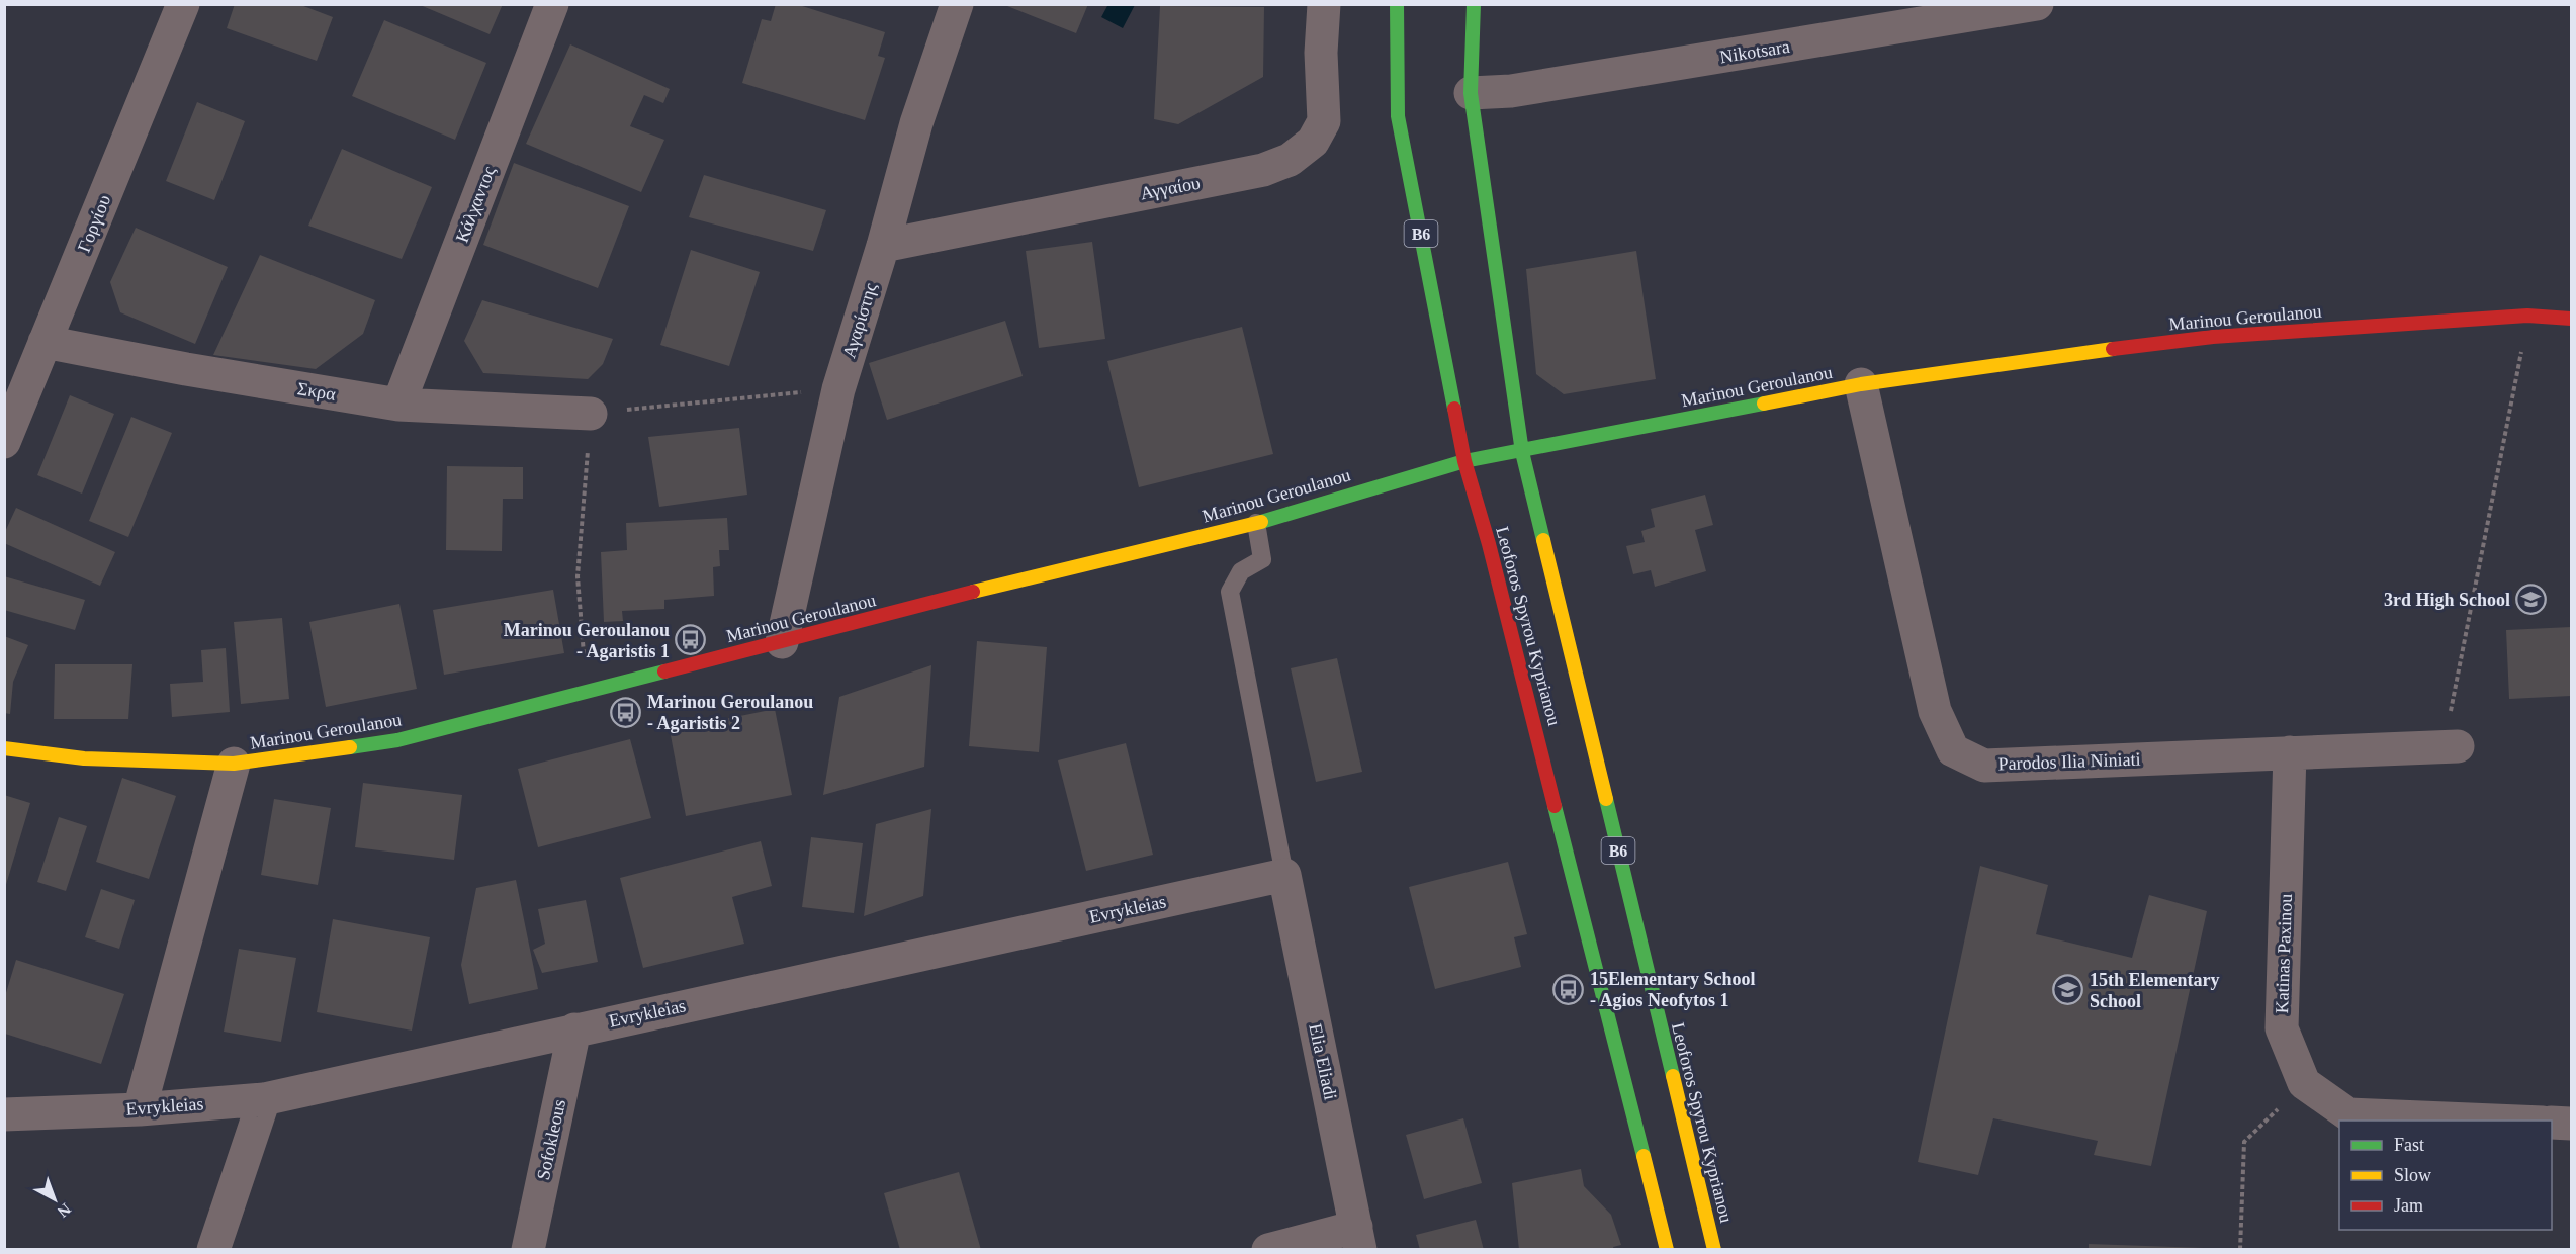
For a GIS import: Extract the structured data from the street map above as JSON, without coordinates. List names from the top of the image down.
{
  "streets": {
    "street": [
      "Nikotsara",
      "Αγγαίου",
      "Κάλχαντος",
      "Γοργίου",
      "B6",
      "Marinou Geroulanou",
      "Αγαρίστης",
      "Σκρα",
      "Leoforos Spyrou Kyprianou",
      "Parodos Ilia Niniati",
      "Evrykleias",
      "Katinas Paxinou",
      "Elia Eliadi",
      "Sofokleous"
    ]
  },
  "crossings": [
    ["Nikotsara", "Leoforos Spyrou Kyprianou"],
    ["Αγγαίου", "Αγαρίστης"],
    ["Κάλχαντος", "Σκρα"],
    ["Γοργίου", "Σκρα"],
    ["Marinou Geroulanou", "Αγαρίστης"],
    ["Marinou Geroulanou", "Leoforos Spyrou Kyprianou"],
    ["Marinou Geroulanou", "Parodos Ilia Niniati"],
    ["Parodos Ilia Niniati", "Katinas Paxinou"],
    ["Evrykleias", "Elia Eliadi"],
    ["Evrykleias", "Sofokleous"]
  ],
  "places": {
    "school or university": ["3rd High School", "15th Elementary School"],
    "bus stop": ["Marinou Geroulanou - Agaristis 1", "Marinou Geroulanou - Agaristis 2", "15Elementary School - Agios Neofytos 1"]
  },
  "legend": ["Fast", "Slow", "Jam"],
  "north": "bottom right"
}
